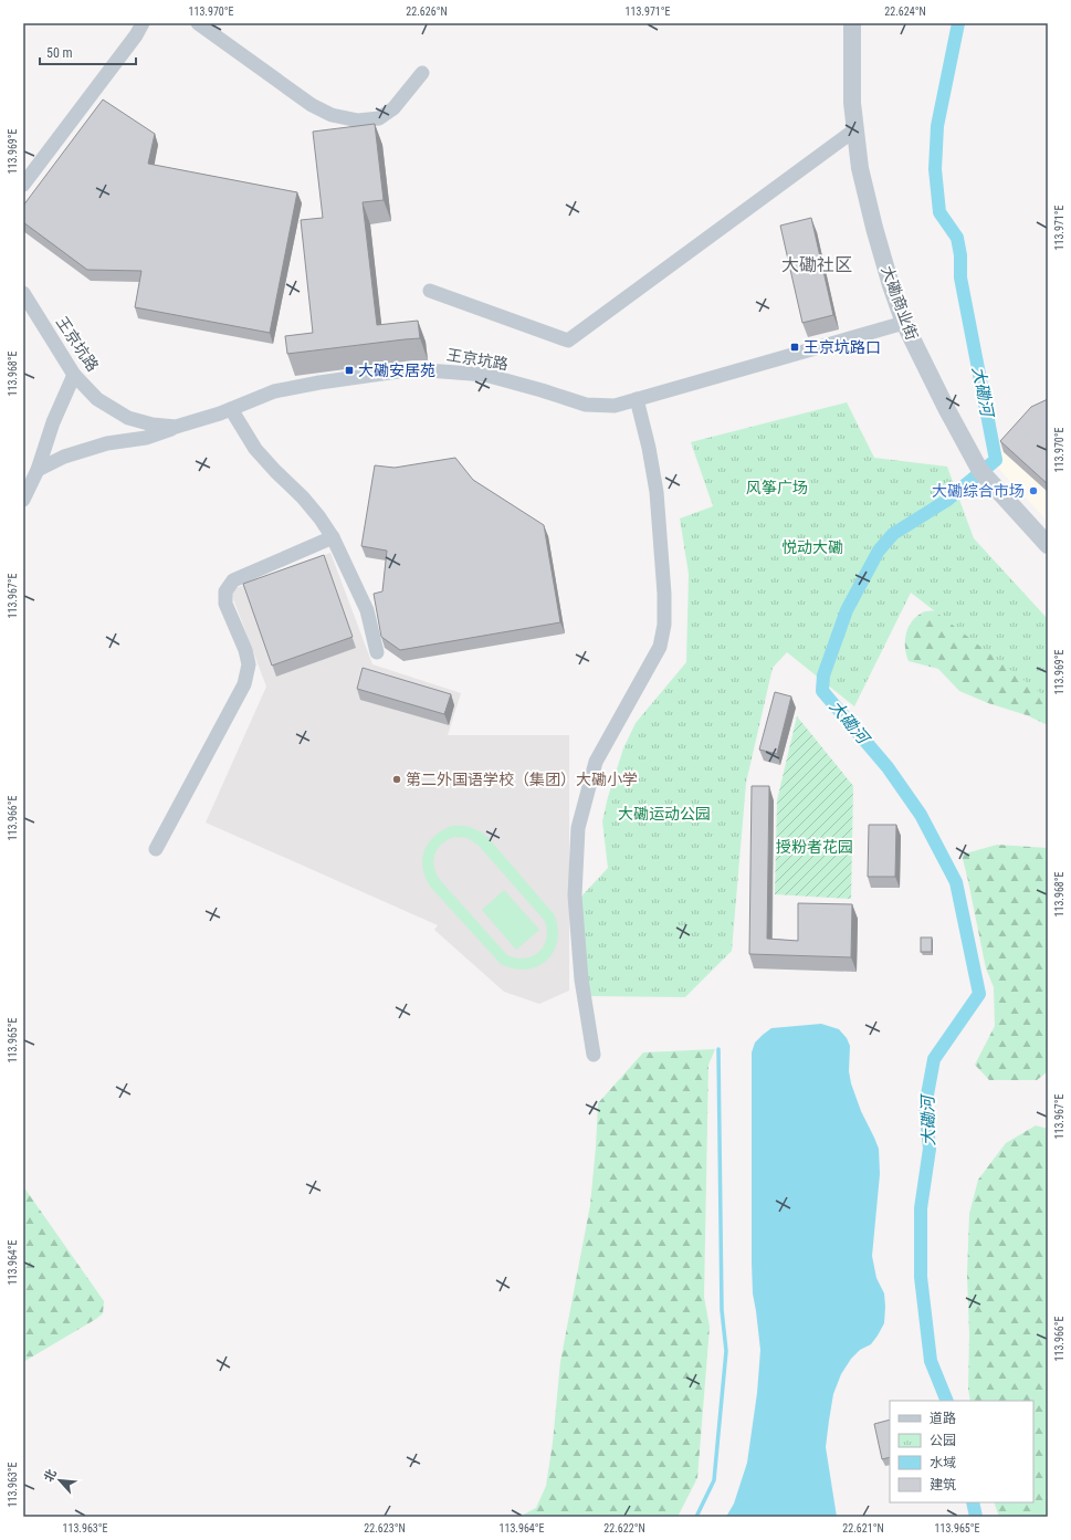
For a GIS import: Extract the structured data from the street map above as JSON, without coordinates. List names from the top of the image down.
{
  "streets": {
    "street": ["大磡商业街", "王京坑路"]
  },
  "crossings": [
    ["大磡商业街", "王京坑路"]
  ],
  "districts": ["大磡社区"],
  "water": ["大磡河"],
  "parks": [
    "风筝广场",
    "悦动大磡",
    "大磡运动公园",
    "授粉者花园"
  ],
  "places": {
    "transit": ["王京坑路口", "大磡安居苑"],
    "other": ["大磡综合市场", "第二外国语学校（集团）大磡小学"]
  },
  "legend": [
    "道路",
    "公园",
    "水域",
    "建筑"
  ],
  "scale_bar": "50 m",
  "north": "top left",
  "coordinates": [
    "113.970°E",
    "22.626°N",
    "113.971°E",
    "22.624°N",
    "113.969°E",
    "113.968°E",
    "113.967°E",
    "113.966°E",
    "113.965°E",
    "113.964°E",
    "113.963°E",
    "22.623°N",
    "22.622°N",
    "22.621°N"
  ]
}
